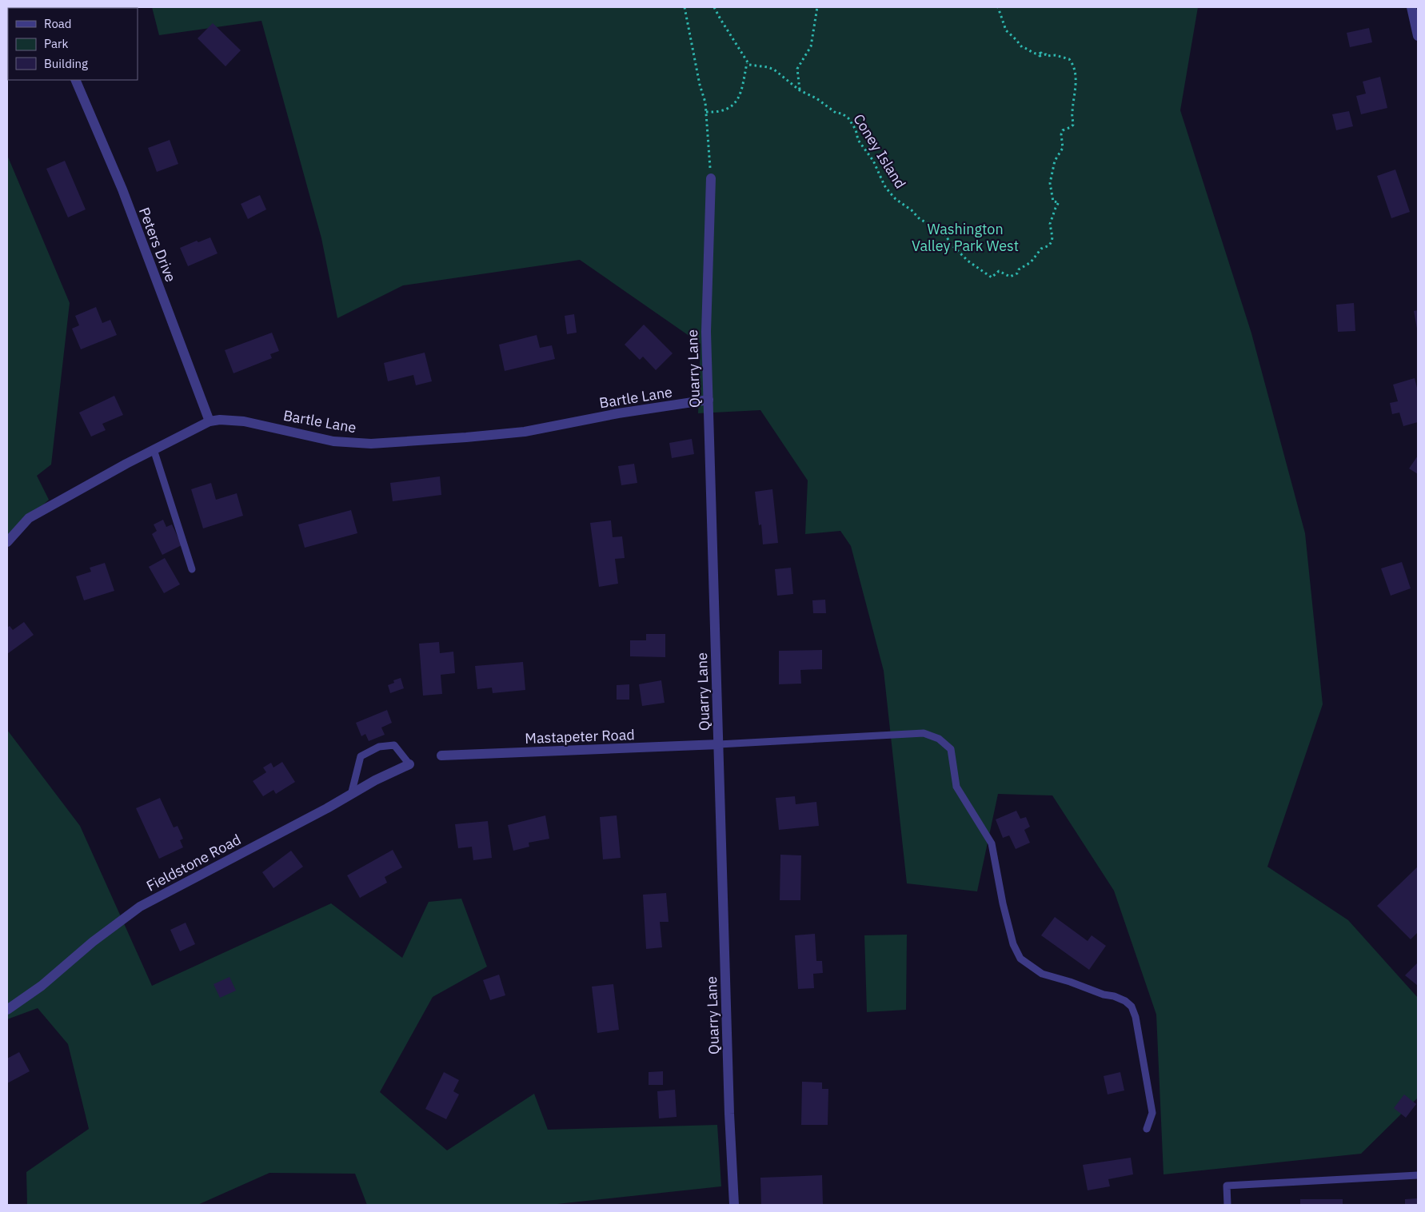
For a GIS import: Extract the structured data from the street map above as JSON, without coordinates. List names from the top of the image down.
{
  "streets": {
    "street": [
      "Peters Drive",
      "Quarry Lane",
      "Bartle Lane",
      "Mastapeter Road",
      "Fieldstone Road"
    ],
    "path": ["Coney Island"]
  },
  "crossings": [
    ["Peters Drive", "Bartle Lane"],
    ["Quarry Lane", "Bartle Lane"],
    ["Quarry Lane", "Mastapeter Road"]
  ],
  "parks": ["Washington Valley Park West"],
  "legend": ["Road", "Park", "Building"]
}
